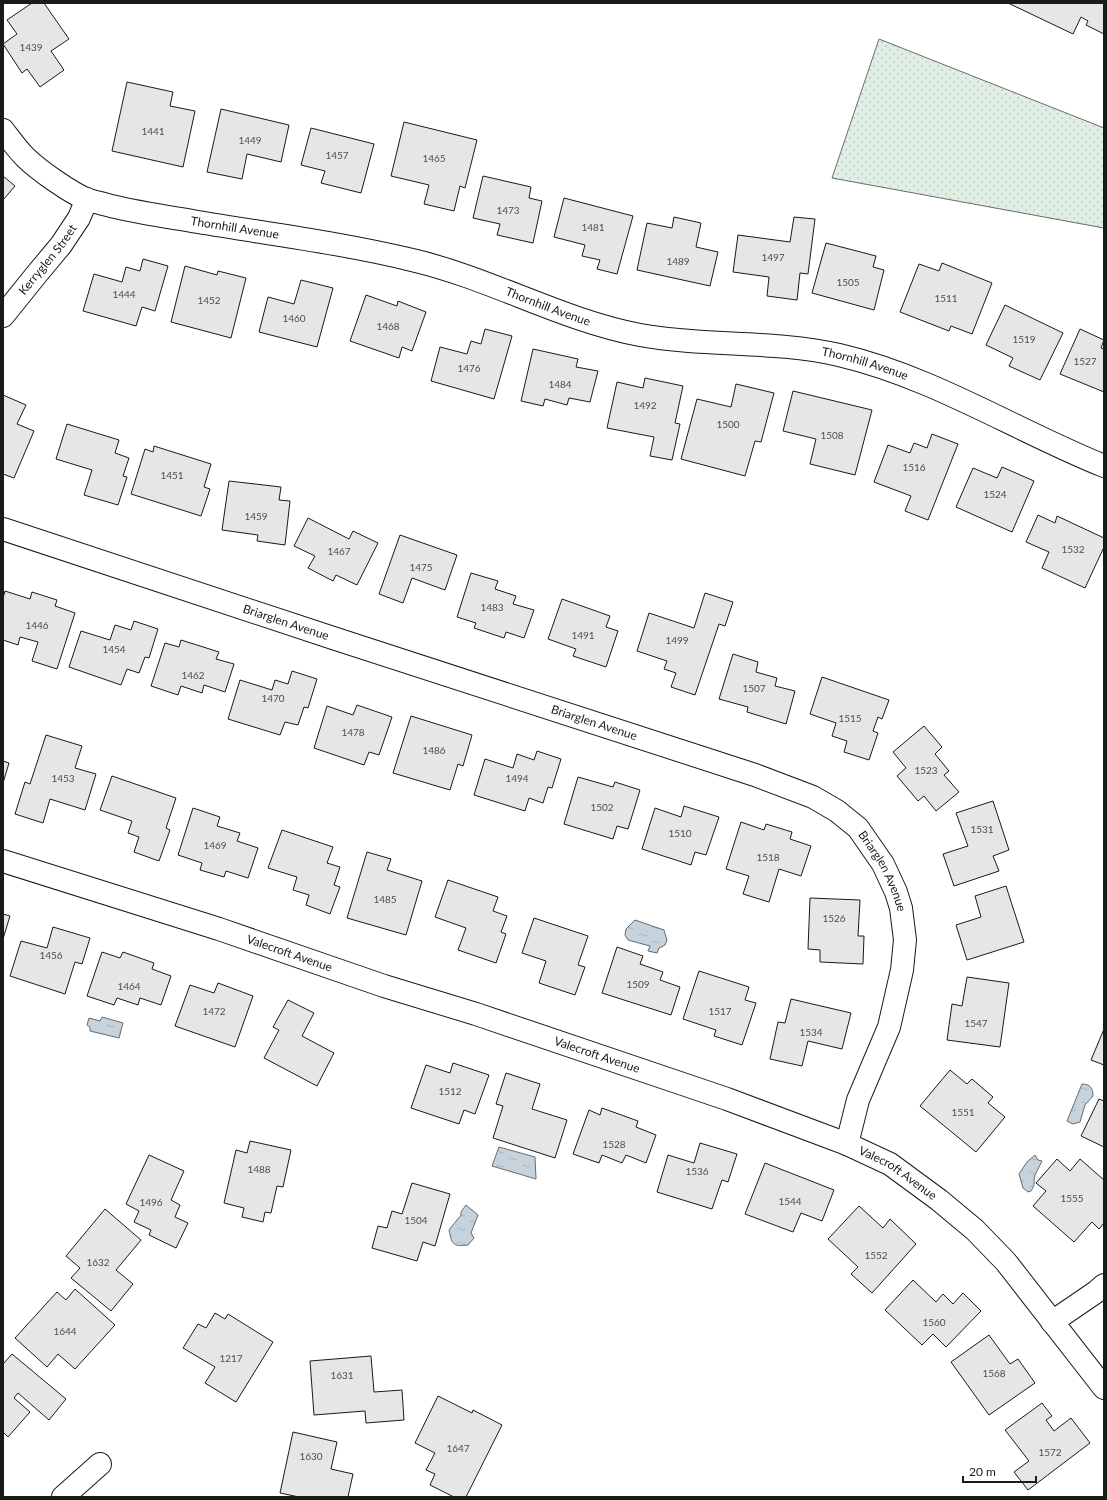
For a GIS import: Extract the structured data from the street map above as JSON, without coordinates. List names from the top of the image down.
{
  "streets": {
    "street": [
      "Thornhill Avenue",
      "Kerryglen Street",
      "Briarglen Avenue",
      "Valecroft Avenue"
    ]
  },
  "crossings": [
    ["Thornhill Avenue", "Kerryglen Street"],
    ["Briarglen Avenue", "Valecroft Avenue"]
  ],
  "house_numbers": [
    "1439",
    "1441",
    "1449",
    "1457",
    "1465",
    "1473",
    "1481",
    "1497",
    "1489",
    "1505",
    "1444",
    "1511",
    "1452",
    "1460",
    "1468",
    "1519",
    "1527",
    "1476",
    "1484",
    "1492",
    "1500",
    "1508",
    "1516",
    "1451",
    "1524",
    "1459",
    "1532",
    "1467",
    "1475",
    "1483",
    "1446",
    "1491",
    "1499",
    "1454",
    "1462",
    "1507",
    "1470",
    "1515",
    "1478",
    "1486",
    "1523",
    "1453",
    "1494",
    "1502",
    "1531",
    "1510",
    "1469",
    "1518",
    "1485",
    "1526",
    "1456",
    "1509",
    "1464",
    "1472",
    "1517",
    "1547",
    "1534",
    "1512",
    "1551",
    "1528",
    "1488",
    "1536",
    "1555",
    "1544",
    "1496",
    "1504",
    "1552",
    "1632",
    "1560",
    "1644",
    "1217",
    "1568",
    "1631",
    "1647",
    "1572",
    "1630"
  ],
  "scale_bar": "20 m"
}
